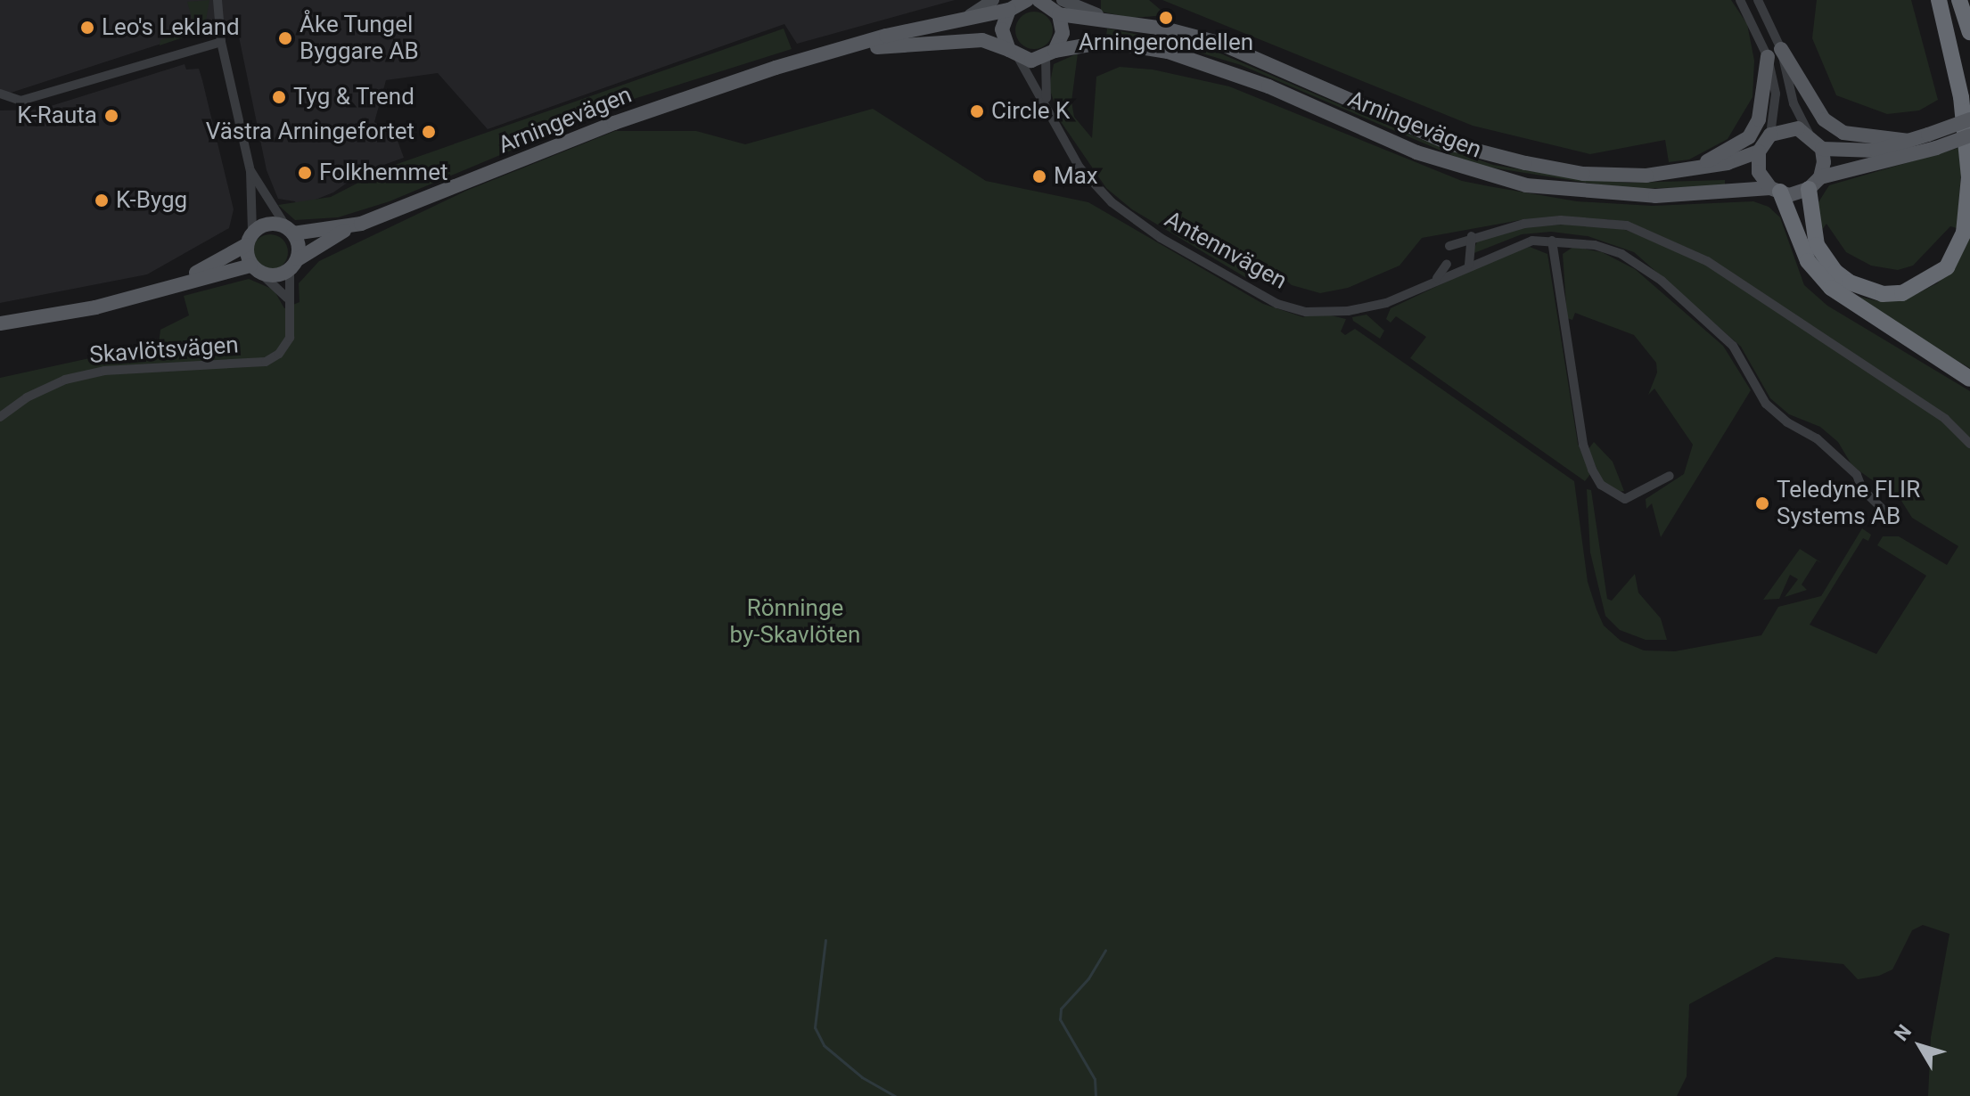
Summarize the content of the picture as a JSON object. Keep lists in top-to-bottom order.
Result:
{
  "streets": {
    "main road": ["Arningevägen"],
    "street": ["Antennvägen", "Skavlötsvägen"]
  },
  "crossings": [
    ["Arningevägen", "Antennvägen"],
    ["Arningevägen", "Skavlötsvägen"]
  ],
  "parks": ["Rönninge by-Skavlöten"],
  "places": [
    "Arningerondellen",
    "Leo's Lekland",
    "Åke Tungel Byggare AB",
    "Tyg & Trend",
    "Circle K",
    "K-Rauta",
    "Västra Arningefortet",
    "Folkhemmet",
    "Max",
    "K-Bygg",
    "Teledyne FLIR Systems AB"
  ],
  "north": "top left"
}
